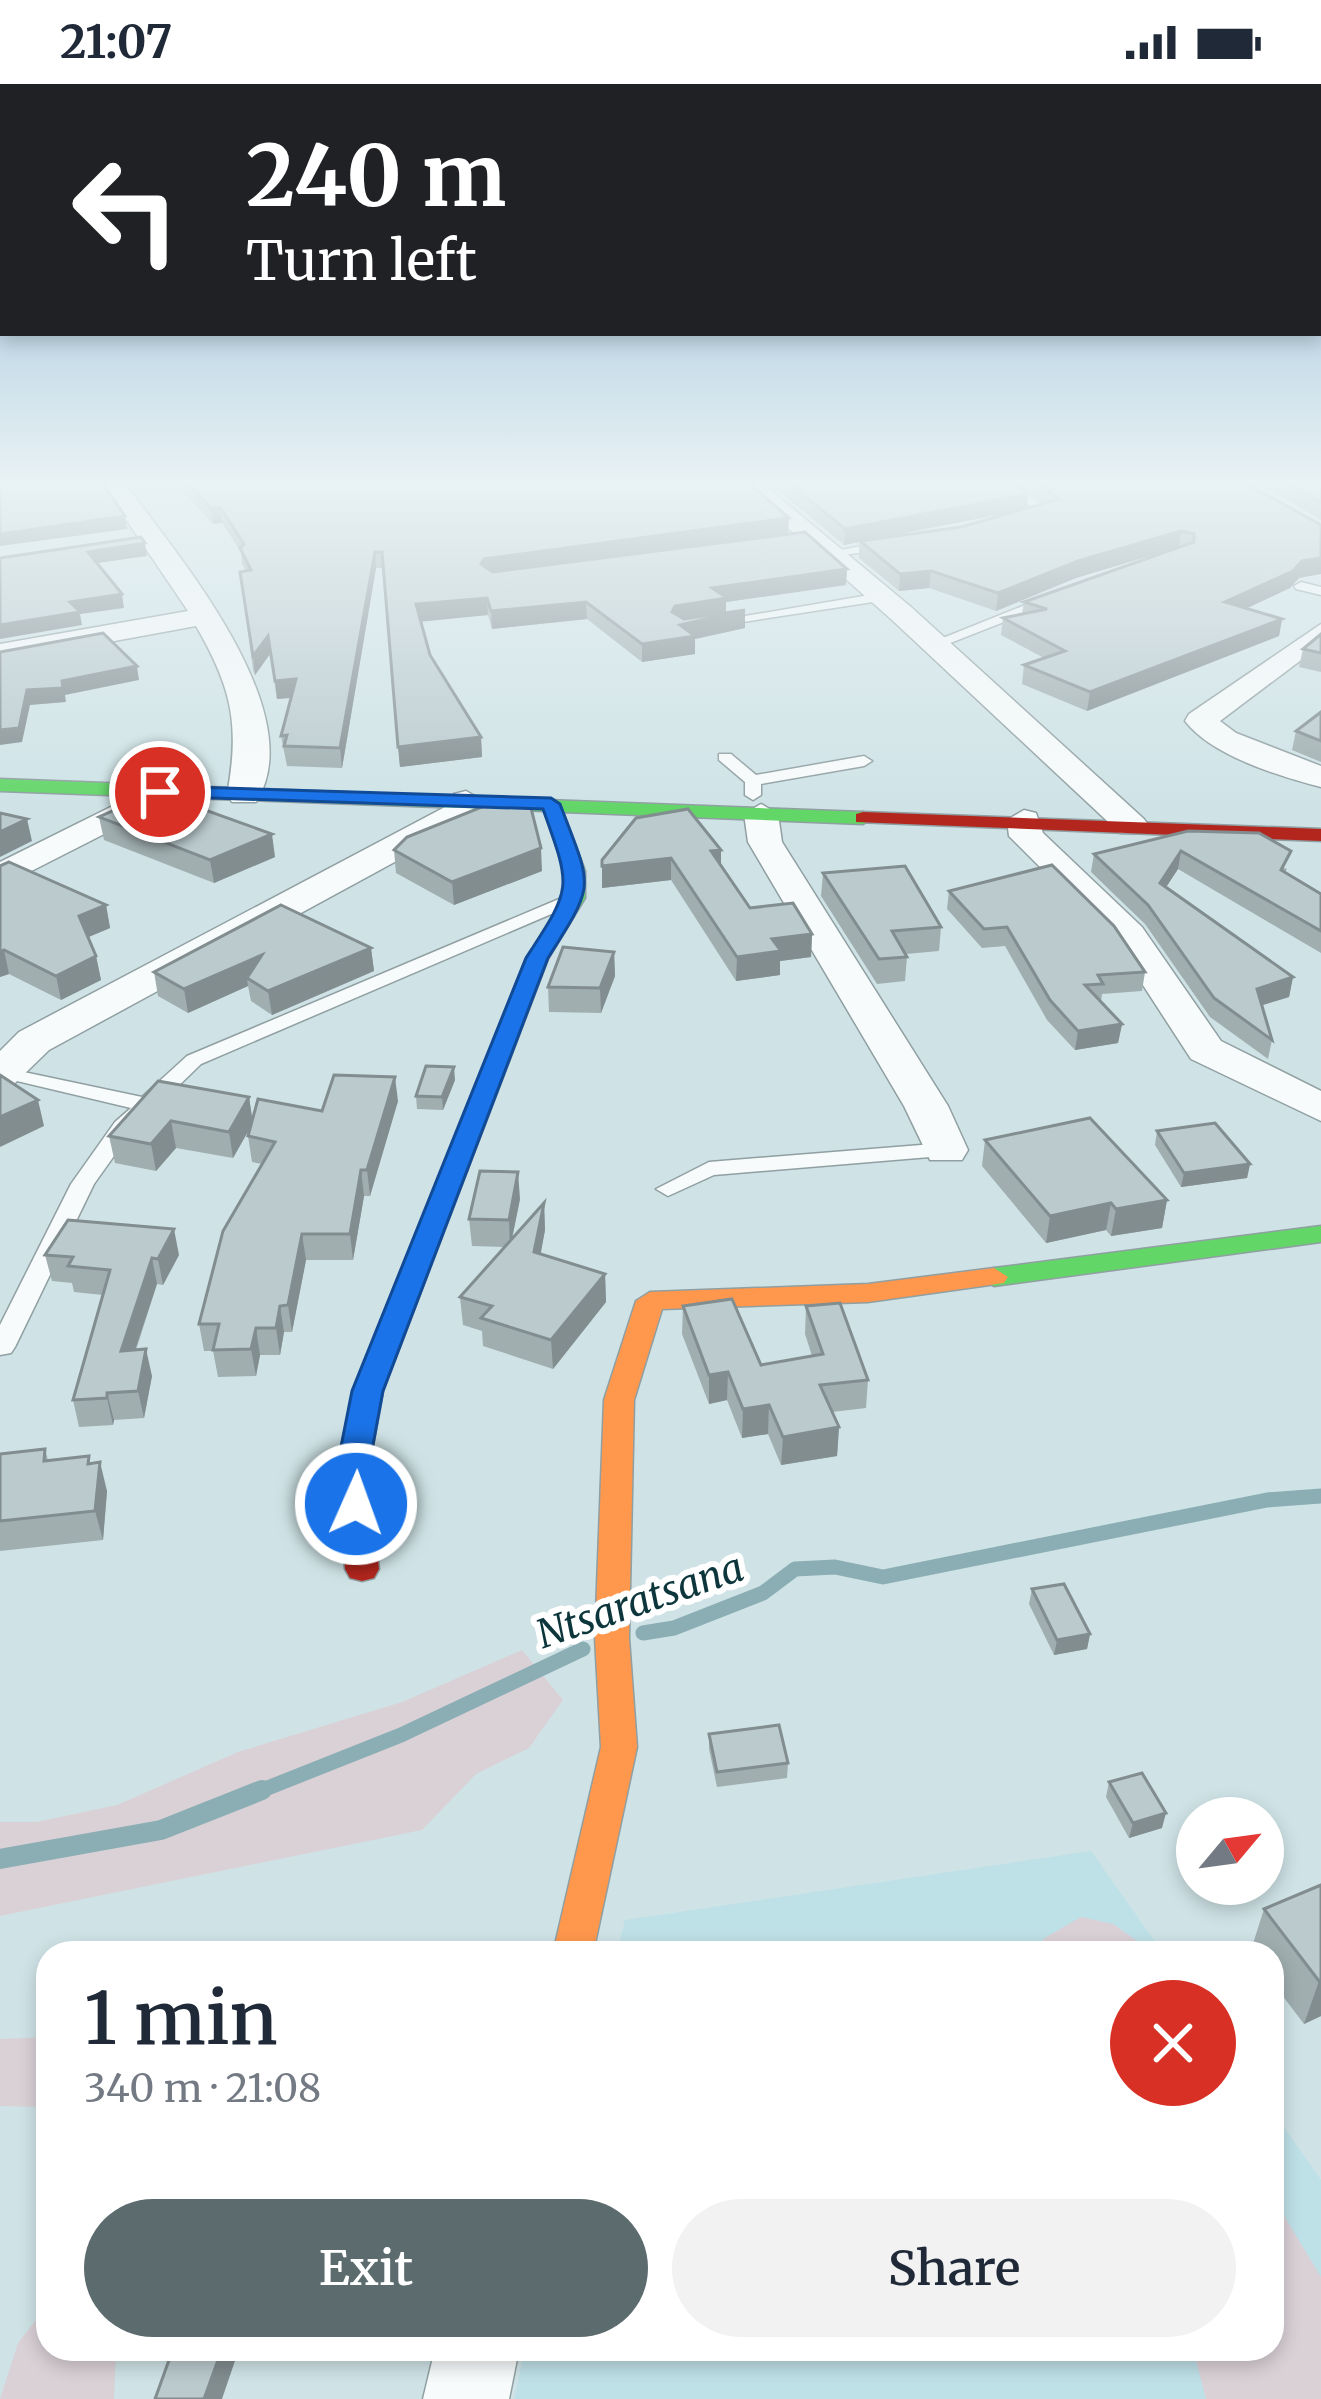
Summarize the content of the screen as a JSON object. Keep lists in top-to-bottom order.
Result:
{
  "water": ["Ntsaratsana"],
  "north": "top right",
  "page": {
    "status": "21:07",
    "turn": ["240 m", "Turn left"],
    "heading": ["1 min", "340 m · 21:08"],
    "buttons": ["Exit", "Share"]
  }
}
